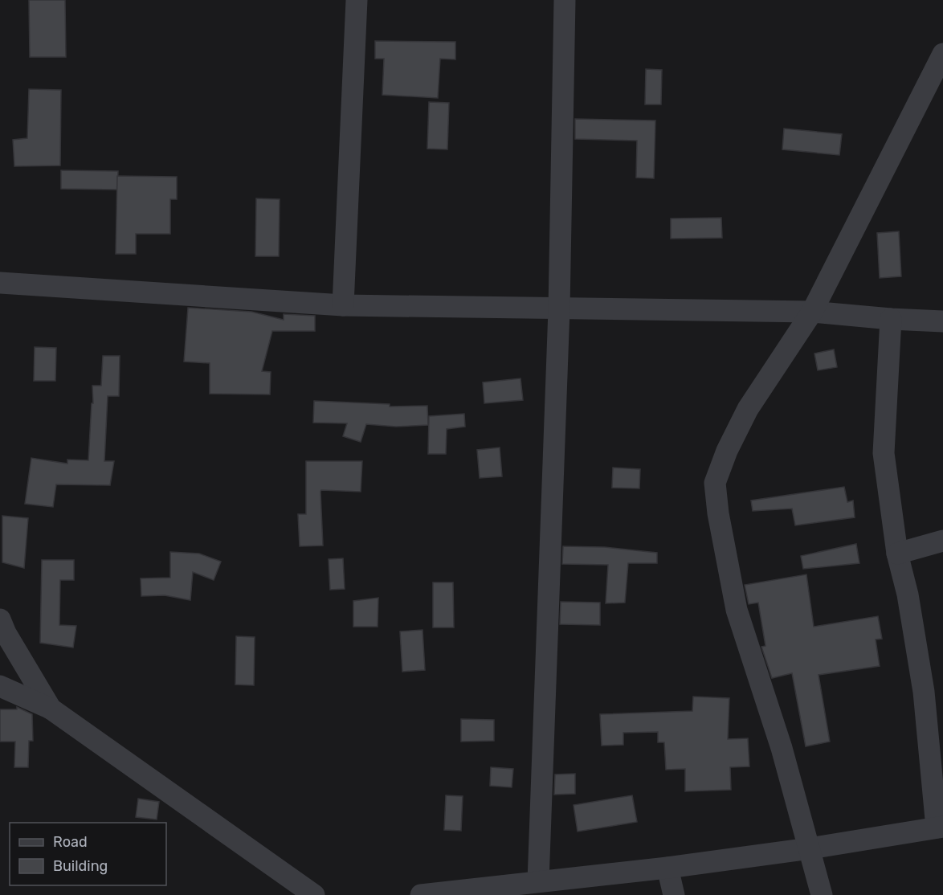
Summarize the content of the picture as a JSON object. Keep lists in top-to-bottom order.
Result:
{
  "legend": ["Road", "Building"]
}
